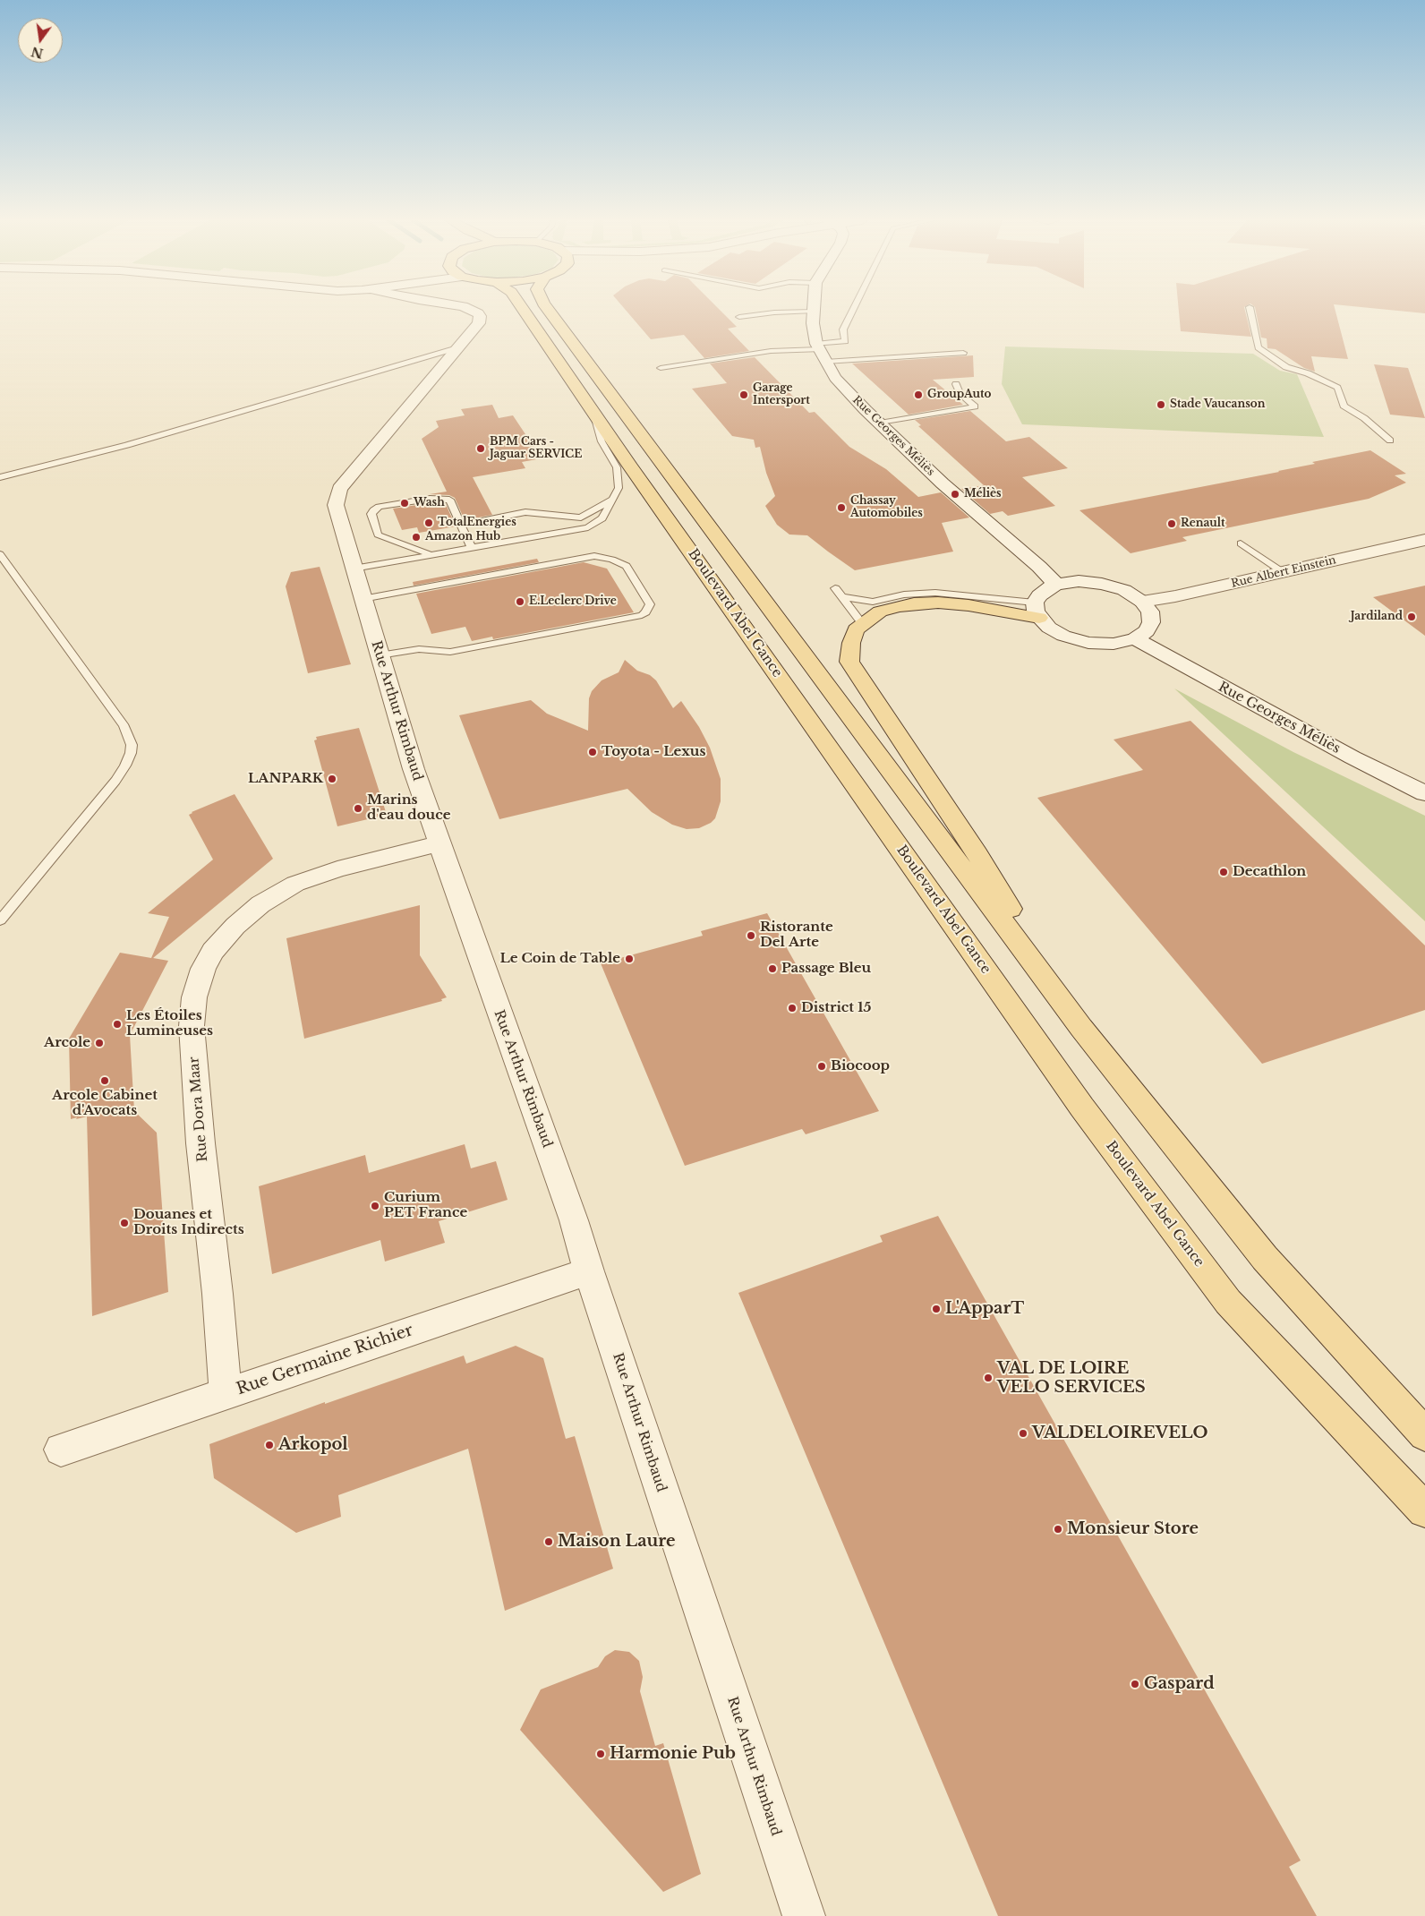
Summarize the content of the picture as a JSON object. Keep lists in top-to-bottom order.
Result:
{
  "streets": {
    "main road": ["Boulevard Abel Gance"],
    "street": [
      "Rue Georges Méliès",
      "Rue Albert Einstein",
      "Rue Arthur Rimbaud",
      "Rue Dora Maar",
      "Rue Germaine Richier"
    ]
  },
  "crossings": [
    ["Rue Arthur Rimbaud", "Rue Dora Maar"],
    ["Rue Arthur Rimbaud", "Rue Germaine Richier"],
    ["Rue Dora Maar", "Rue Germaine Richier"]
  ],
  "places": [
    "Garage Intersport",
    "GroupAuto",
    "Stade Vaucanson",
    "BPM Cars - Jaguar SERVICE",
    "Méliès",
    "Wash",
    "Chassay Automobiles",
    "TotalEnergies",
    "Renault",
    "Amazon Hub",
    "E.Leclerc Drive",
    "Jardiland",
    "Toyota - Lexus",
    "LANPARK",
    "Marins d'eau douce",
    "Decathlon",
    "Ristorante Del Arte",
    "Le Coin de Table",
    "Passage Bleu",
    "District 15",
    "Les Étoiles Lumineuses",
    "Arcole",
    "Biocoop",
    "Arcole Cabinet d'Avocats",
    "Curium PET France",
    "Douanes et Droits Indirects",
    "L'ApparT",
    "VAL DE LOIRE VELO SERVICES",
    "VALDELOIREVELO",
    "Arkopol",
    "Monsieur Store",
    "Maison Laure",
    "Gaspard",
    "Harmonie Pub"
  ],
  "north": "bottom"
}
